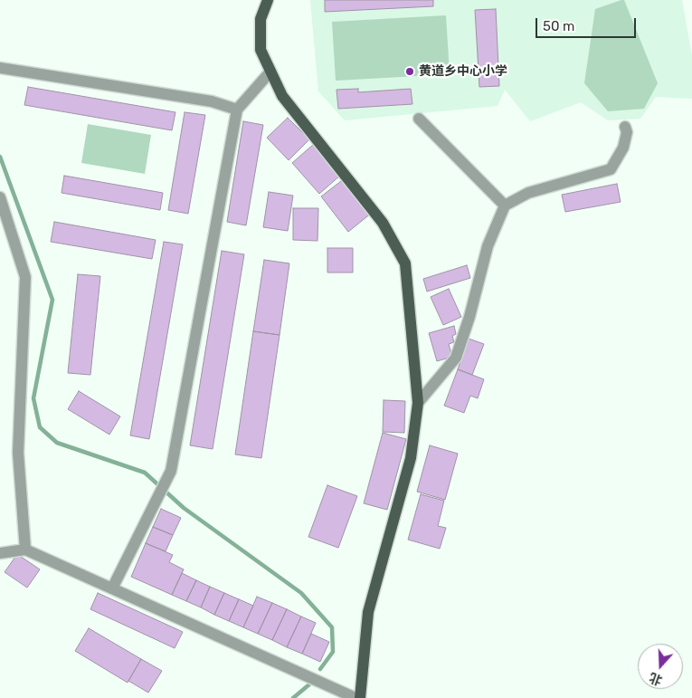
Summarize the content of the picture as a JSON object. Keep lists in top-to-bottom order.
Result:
{
  "places": ["黄道乡中心小学"],
  "scale_bar": "50 m",
  "north": "bottom"
}
